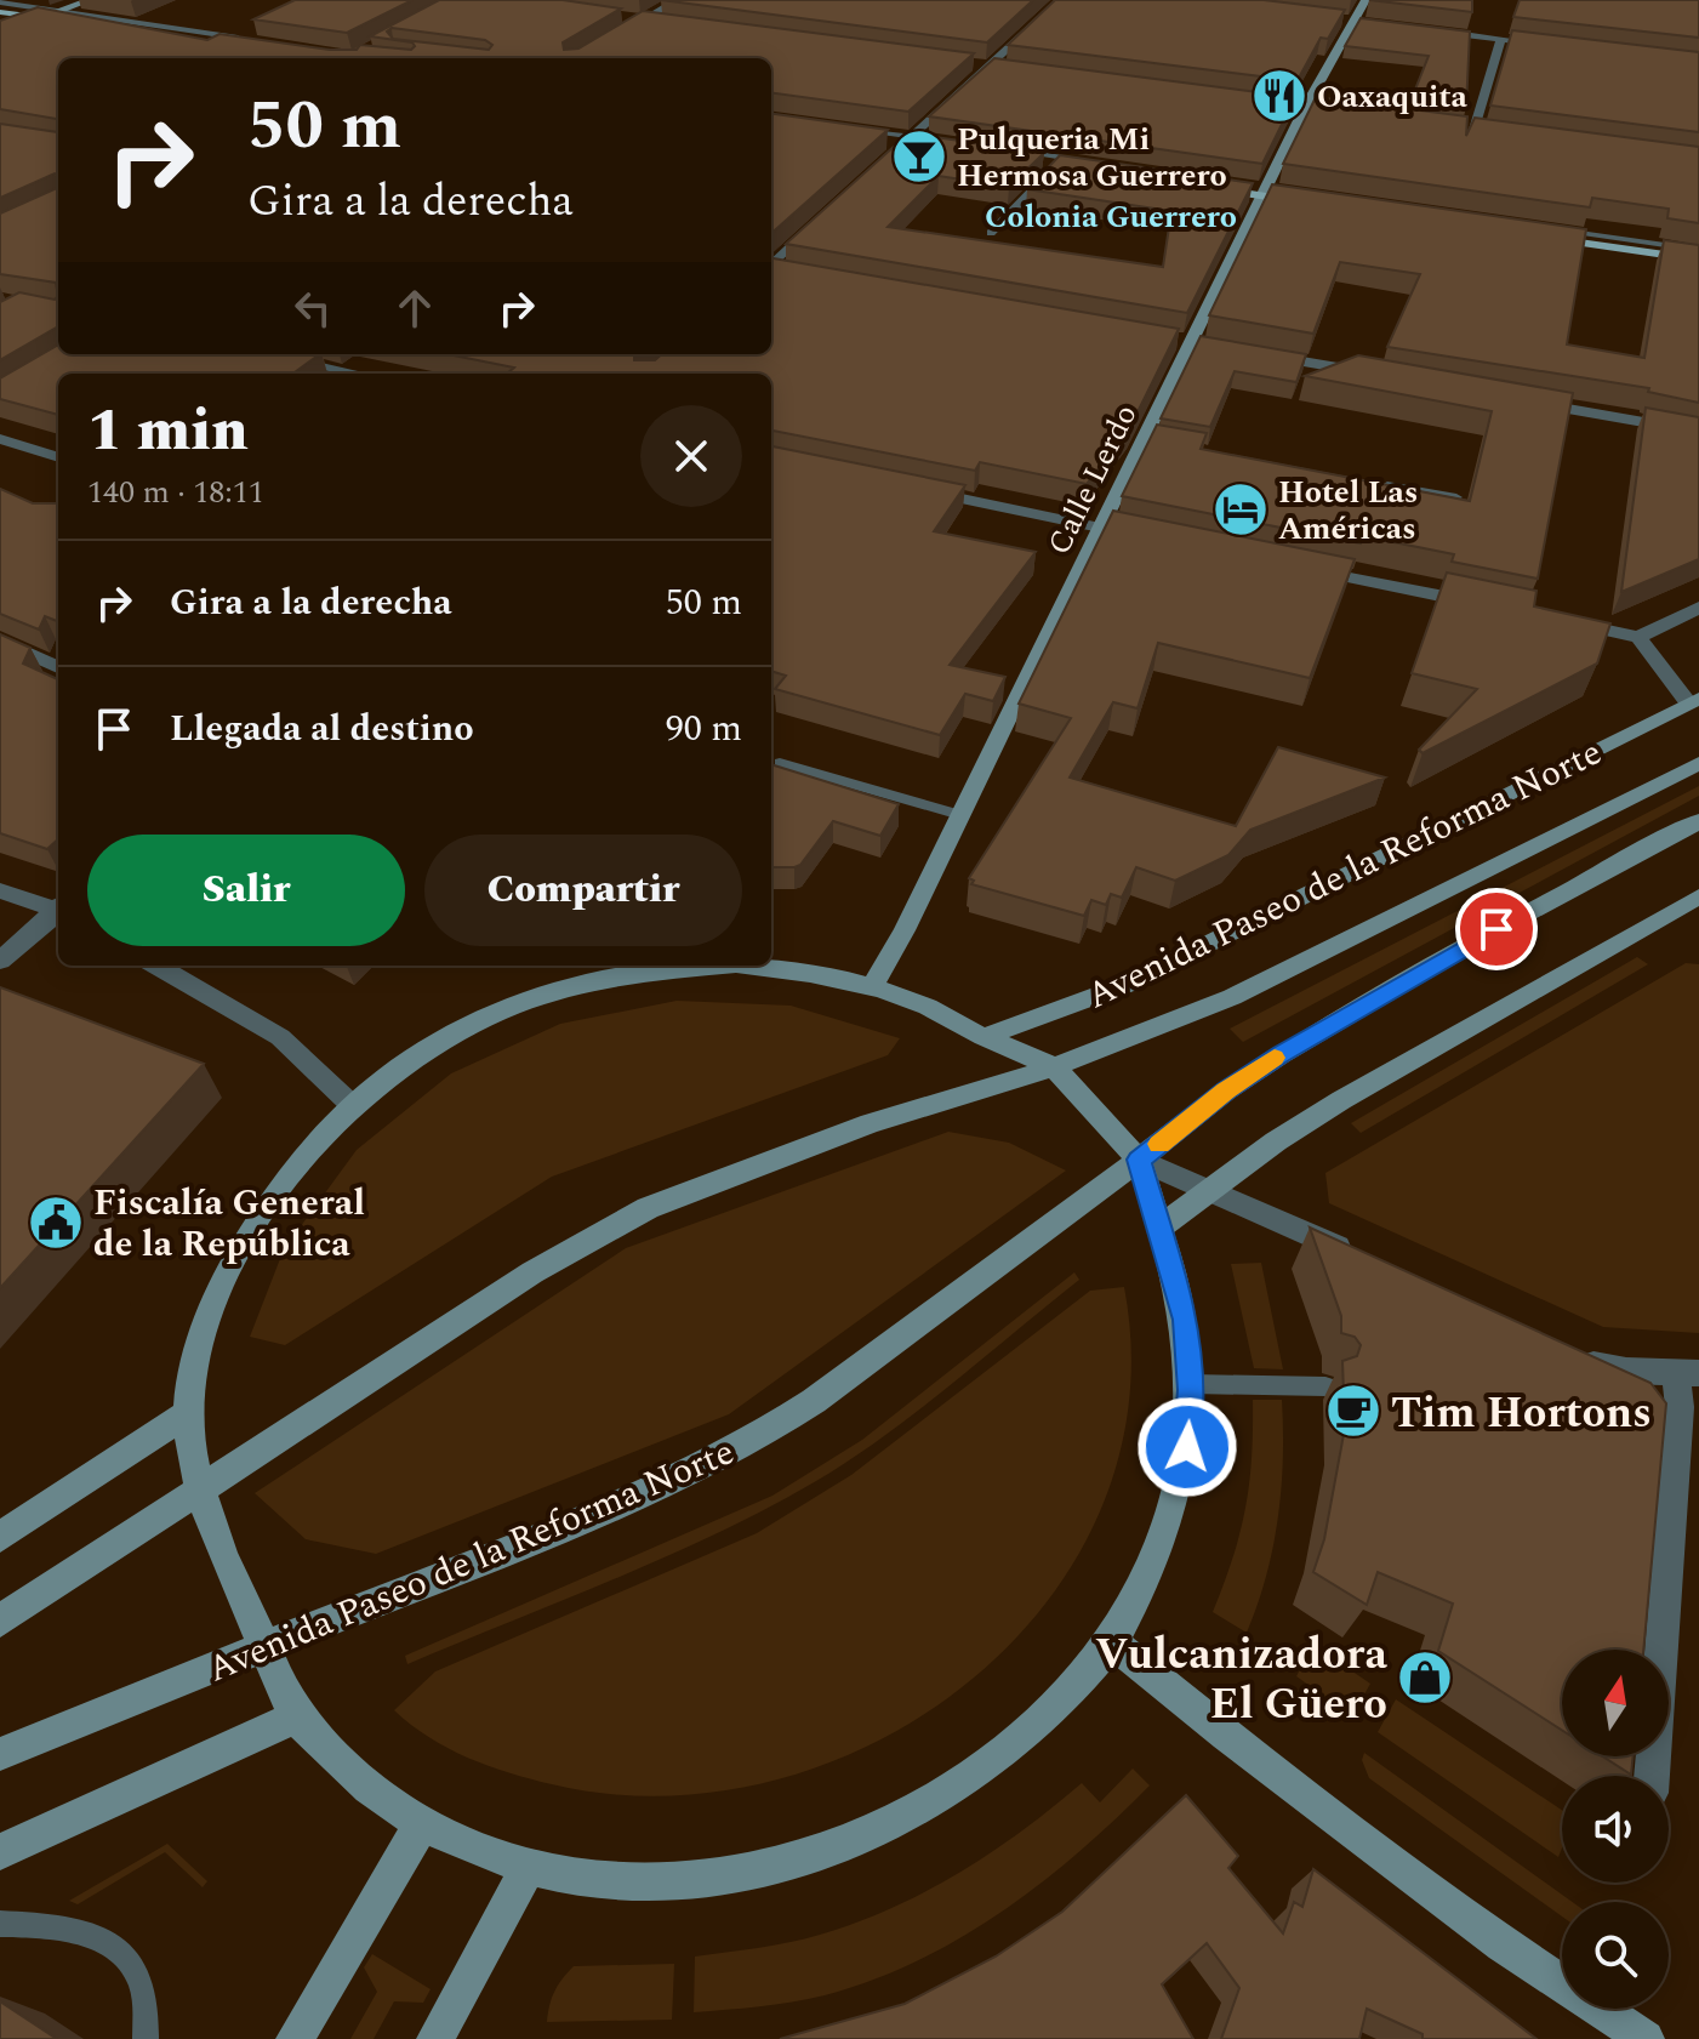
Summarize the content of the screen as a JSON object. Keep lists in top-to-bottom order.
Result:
{
  "streets": {
    "street": ["Calle Lerdo", "Avenida Paseo de la Reforma Norte"]
  },
  "districts": ["Colonia Guerrero"],
  "places": {
    "restaurant": ["Oaxaquita"],
    "bar": ["Pulqueria Mi Hermosa Guerrero"],
    "hotel": ["Hotel Las Américas"],
    "public building": ["Fiscalía General de la República"],
    "cafe": ["Tim Hortons"],
    "shop": ["Vulcanizadora El Güero"]
  },
  "north": "top",
  "page": {
    "turn": ["50 m", "Gira a la derecha"],
    "heading": ["1 min", "140 m · 18:11"],
    "list": [
      {
        "name": "Gira a la derecha",
        "value": "50 m"
      },
      {
        "name": "Llegada al destino",
        "value": "90 m"
      }
    ],
    "buttons": ["Salir", "Compartir"]
  }
}
